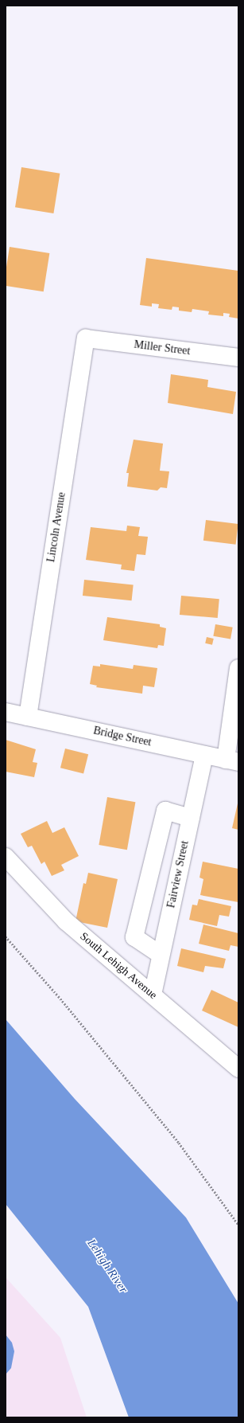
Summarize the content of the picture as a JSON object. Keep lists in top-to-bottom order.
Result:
{
  "streets": {
    "street": [
      "Miller Street",
      "Lincoln Avenue",
      "Bridge Street",
      "Fairview Street",
      "South Lehigh Avenue"
    ]
  },
  "crossings": [
    ["Miller Street", "Lincoln Avenue"],
    ["Lincoln Avenue", "Bridge Street"],
    ["Bridge Street", "Fairview Street"],
    ["Fairview Street", "South Lehigh Avenue"]
  ],
  "water": ["Lehigh River"]
}
